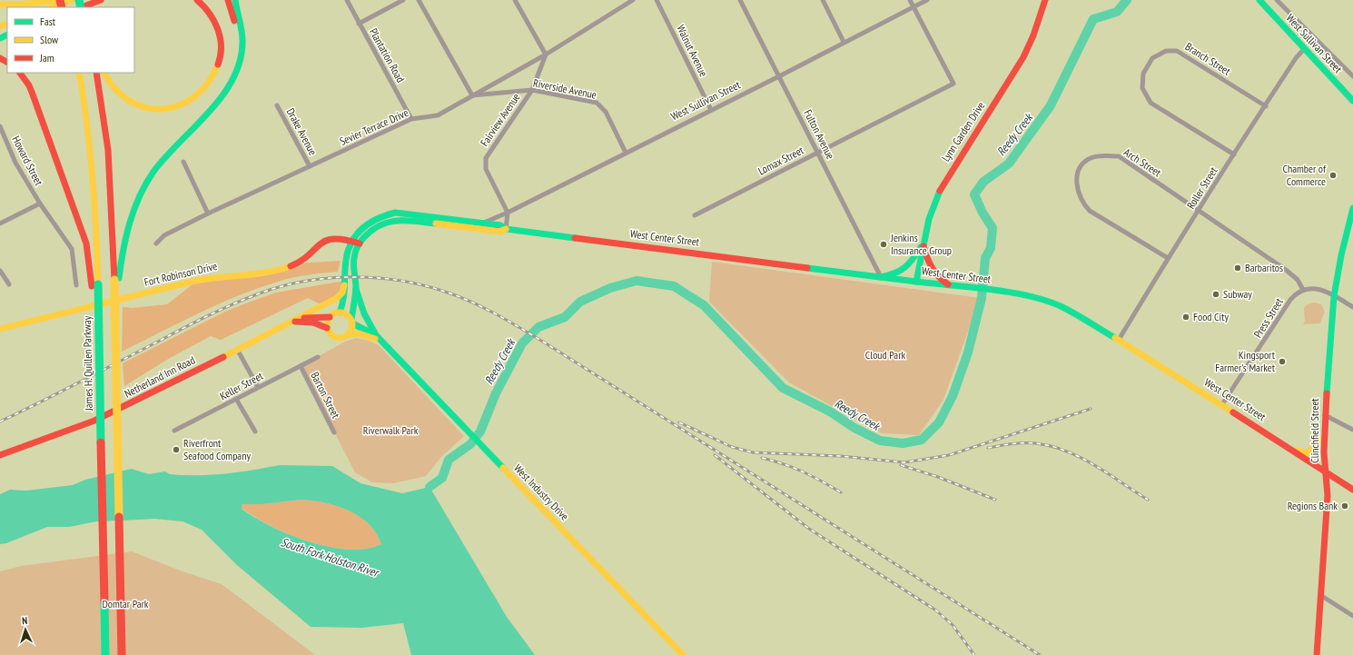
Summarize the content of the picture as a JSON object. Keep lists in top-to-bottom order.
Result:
{
  "streets": {
    "main road": [
      "West Sullivan Street",
      "Lynn Garden Drive",
      "West Center Street",
      "Fort Robinson Drive",
      "James H. Quillen Parkway",
      "Netherland Inn Road",
      "Clinchfield Street",
      "West Industry Drive"
    ],
    "street": [
      "Walnut Avenue",
      "Plantation Road",
      "Branch Street",
      "Riverside Avenue",
      "Fairview Avenue",
      "Sevier Terrace Drive",
      "Drake Avenue",
      "Fulton Avenue",
      "Howard Street",
      "Lomax Street",
      "Arch Street",
      "Roller Street",
      "Press Street",
      "Keller Street",
      "Barton Street"
    ]
  },
  "crossings": [
    ["West Sullivan Street", "Walnut Avenue"],
    ["West Sullivan Street", "Riverside Avenue"],
    ["West Sullivan Street", "Fairview Avenue"],
    ["West Sullivan Street", "Fulton Avenue"],
    ["West Sullivan Street", "Lomax Street"],
    ["West Sullivan Street", "Roller Street"],
    ["West Sullivan Street", "West Center Street"],
    ["Plantation Road", "Sevier Terrace Drive"],
    ["Branch Street", "Roller Street"],
    ["Riverside Avenue", "Fairview Avenue"],
    ["Riverside Avenue", "Sevier Terrace Drive"],
    ["Fairview Avenue", "Sevier Terrace Drive"],
    ["Sevier Terrace Drive", "Drake Avenue"],
    ["Lynn Garden Drive", "West Center Street"],
    ["Fulton Avenue", "Lomax Street"],
    ["Fulton Avenue", "West Center Street"],
    ["Arch Street", "Roller Street"],
    ["Arch Street", "Press Street"],
    ["Roller Street", "West Center Street"],
    ["West Center Street", "Fort Robinson Drive"],
    ["West Center Street", "Press Street"],
    ["West Center Street", "Netherland Inn Road"],
    ["West Center Street", "Clinchfield Street"],
    ["West Center Street", "West Industry Drive"],
    ["Netherland Inn Road", "West Industry Drive"],
    ["Keller Street", "Barton Street"]
  ],
  "water": ["Reedy Creek", "South Fork Holston River"],
  "parks": ["Cloud Park", "Riverwalk Park", "Domtar Park"],
  "places": [
    "Chamber of Commerce",
    "Jenkins Insurance Group",
    "Barbaritos",
    "Subway",
    "Food City",
    "Kingsport Farmer's Market",
    "Riverfront Seafood Company",
    "Regions Bank"
  ],
  "legend": ["Fast", "Slow", "Jam"],
  "north": "top"
}
